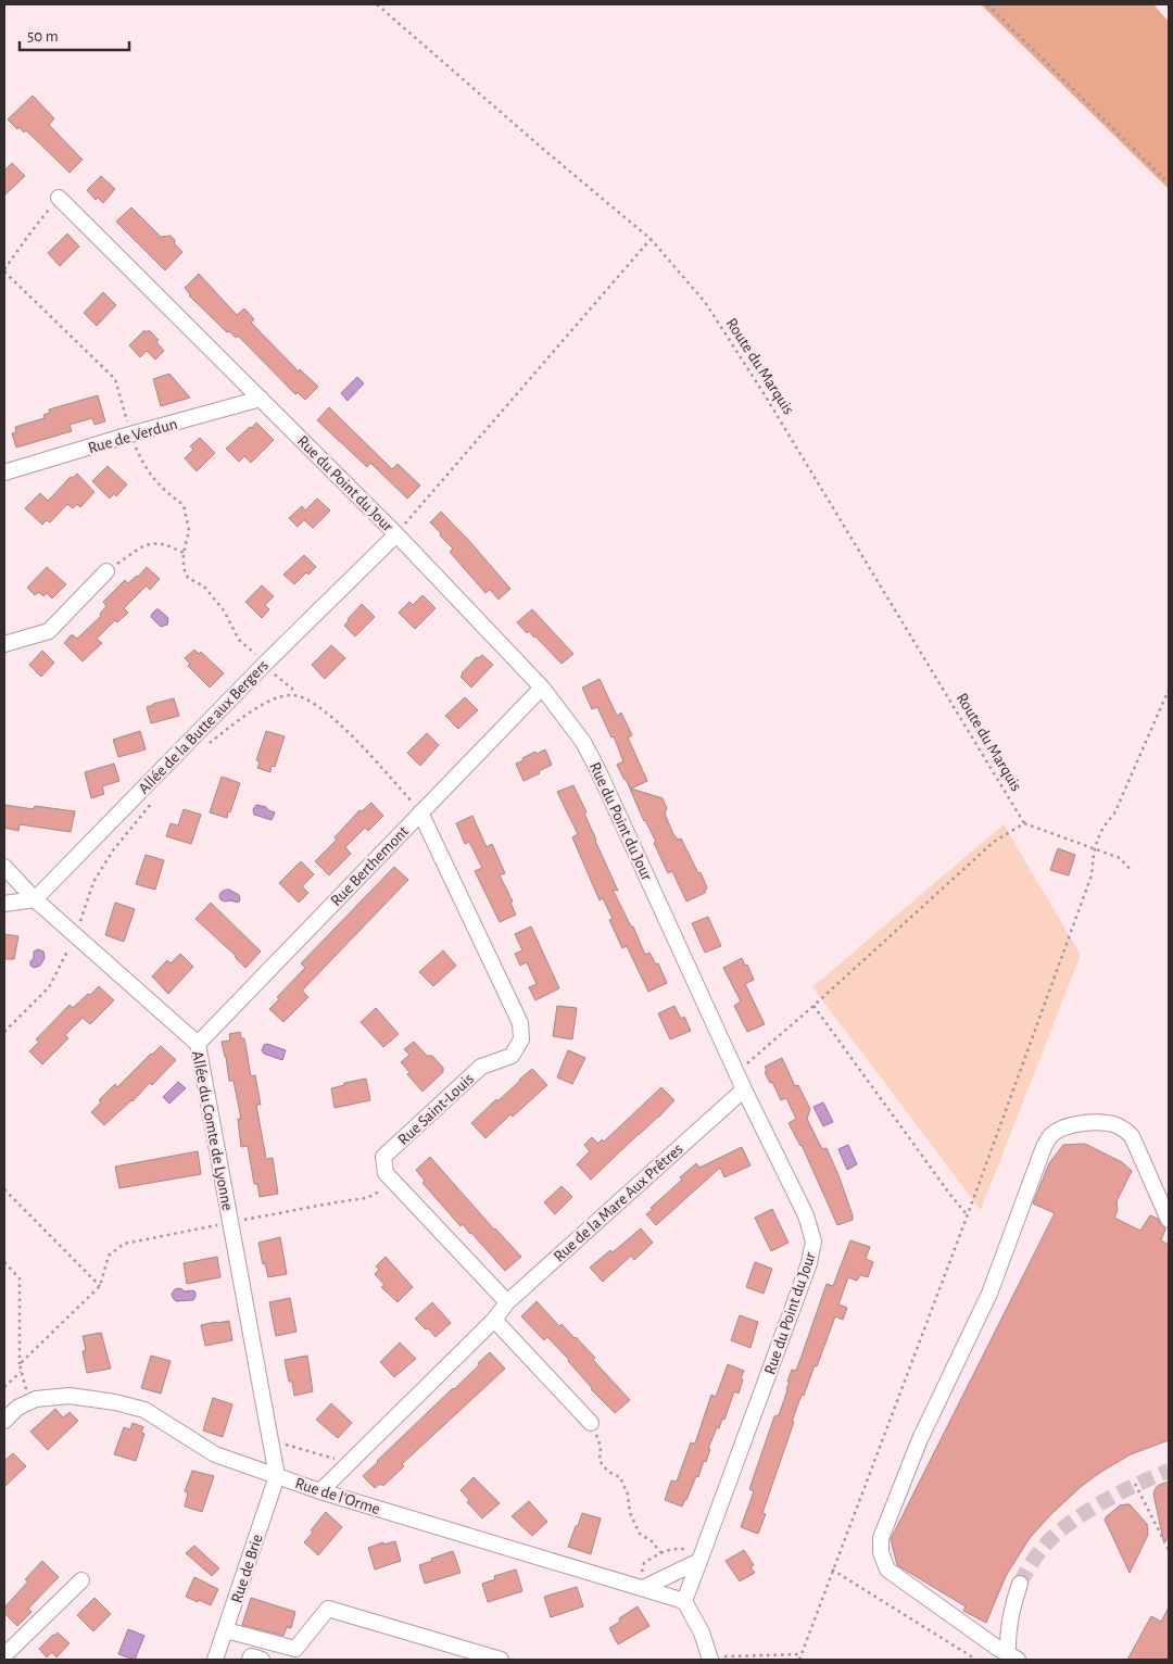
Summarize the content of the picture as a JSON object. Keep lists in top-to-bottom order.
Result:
{
  "streets": {
    "street": [
      "Rue de Verdun",
      "Rue du Point du Jour",
      "Allée de la Butte aux Bergers",
      "Rue Berthemont",
      "Rue Saint-Louis",
      "Allée du Comte de Lyonne",
      "Rue de la Mare Aux Prêtres",
      "Rue de l'Orme",
      "Rue de Brie"
    ],
    "path": ["Route du Marquis"]
  },
  "crossings": [
    ["Rue de Verdun", "Rue du Point du Jour"],
    ["Rue du Point du Jour", "Allée de la Butte aux Bergers"],
    ["Rue du Point du Jour", "Rue Berthemont"],
    ["Rue du Point du Jour", "Rue de la Mare Aux Prêtres"],
    ["Rue du Point du Jour", "Rue de l'Orme"],
    ["Allée de la Butte aux Bergers", "Allée du Comte de Lyonne"],
    ["Rue Berthemont", "Rue Saint-Louis"],
    ["Rue Berthemont", "Allée du Comte de Lyonne"],
    ["Rue Saint-Louis", "Rue de la Mare Aux Prêtres"],
    ["Allée du Comte de Lyonne", "Rue de l'Orme"],
    ["Allée du Comte de Lyonne", "Rue de Brie"],
    ["Rue de la Mare Aux Prêtres", "Rue de l'Orme"],
    ["Rue de l'Orme", "Rue de Brie"]
  ],
  "scale_bar": "50 m"
}
